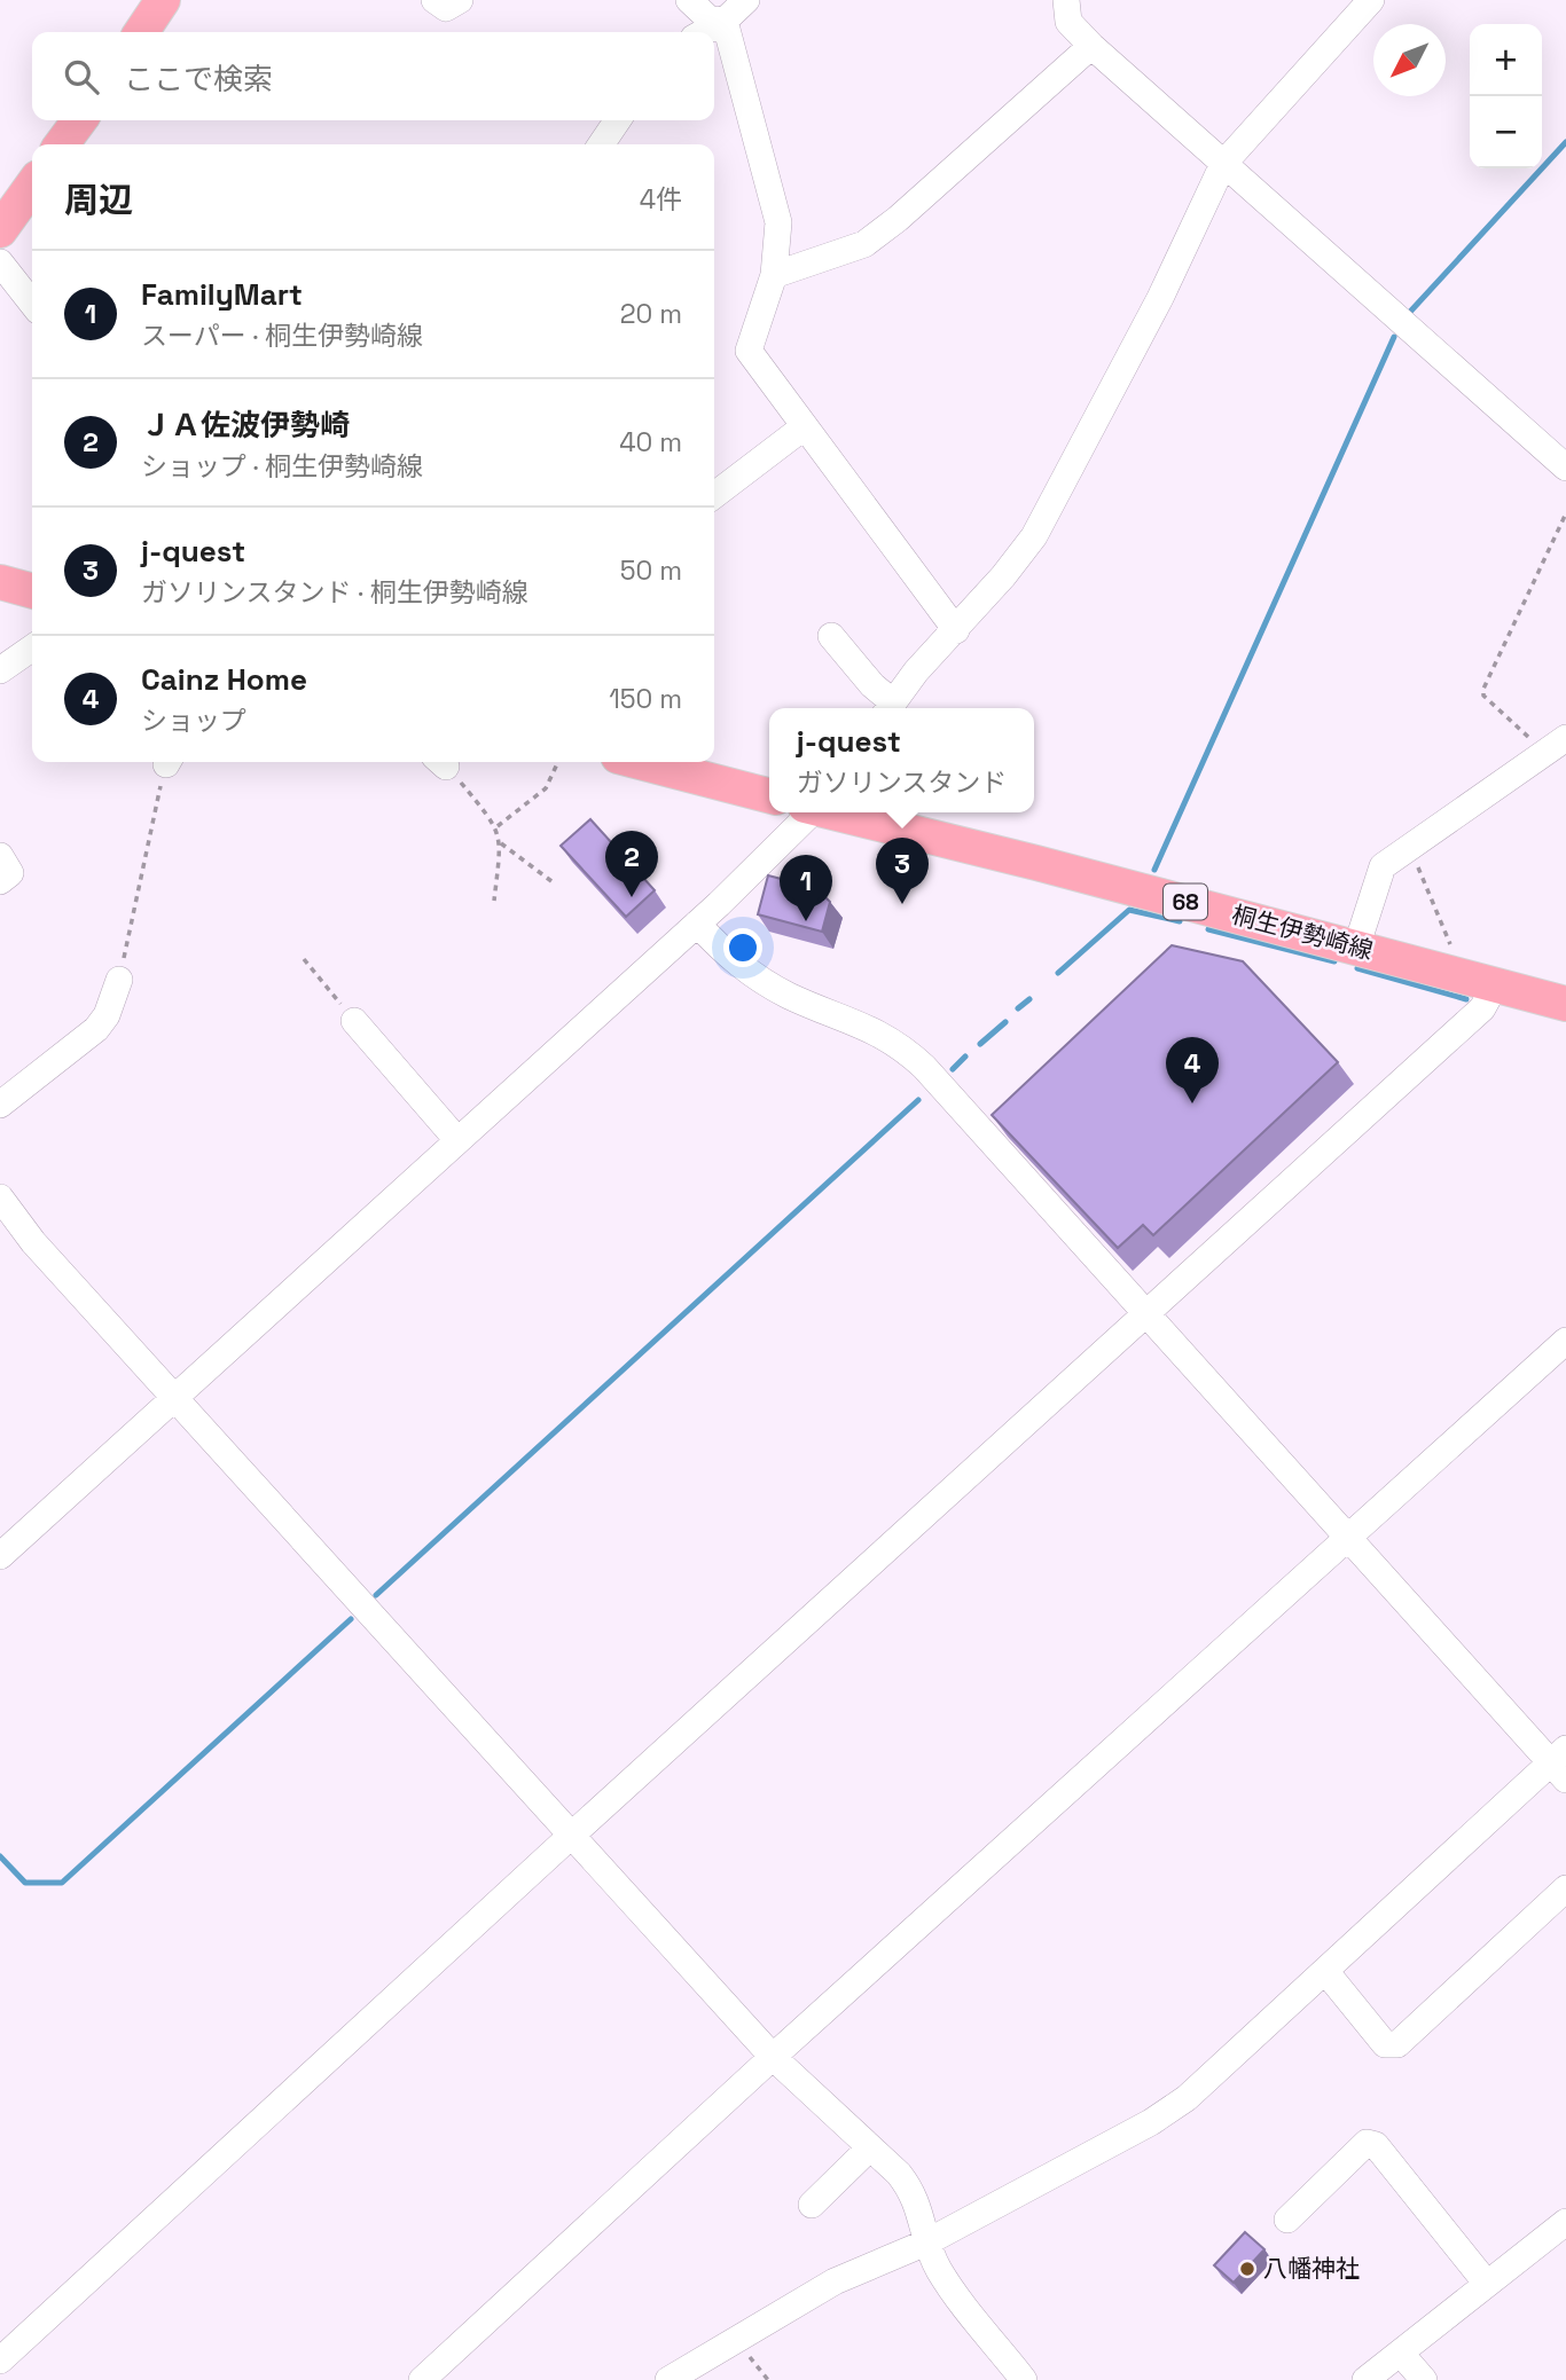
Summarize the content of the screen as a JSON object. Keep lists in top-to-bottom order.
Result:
{
  "streets": {
    "main road": ["68", "桐生伊勢崎線"]
  },
  "places": ["八幡神社"],
  "north": "bottom left",
  "page": {
    "map_buttons": ["+", "−"],
    "search": "ここで検索",
    "heading": ["周辺", "4件"],
    "list": [
      {
        "mark": "1",
        "name": "FamilyMart",
        "note": "スーパー · 桐生伊勢崎線",
        "value": "20 m"
      },
      {
        "mark": "2",
        "name": "ＪＡ佐波伊勢崎",
        "note": "ショップ · 桐生伊勢崎線",
        "value": "40 m"
      },
      {
        "mark": "3",
        "name": "j-quest",
        "note": "ガソリンスタンド · 桐生伊勢崎線",
        "value": "50 m"
      },
      {
        "mark": "4",
        "name": "Cainz Home",
        "note": "ショップ",
        "value": "150 m"
      }
    ],
    "popup": ["j-quest", "ガソリンスタンド"],
    "pins": [
      "2",
      "3",
      "1",
      "4"
    ]
  }
}
